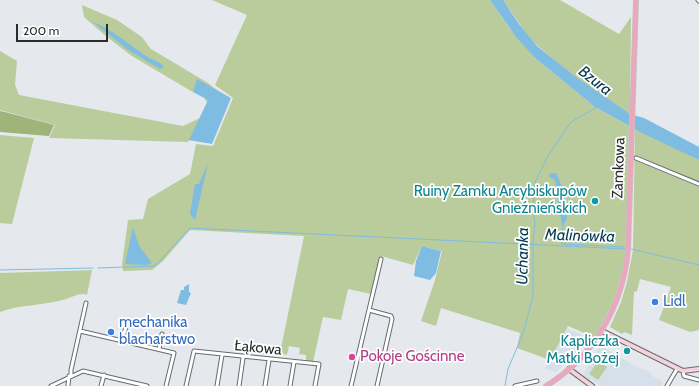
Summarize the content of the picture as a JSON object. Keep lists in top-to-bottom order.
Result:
{
  "streets": {
    "main road": ["Zamkowa"],
    "street": ["Łąkowa"]
  },
  "water": ["Bzura", "Malinówka", "Uchanka"],
  "places": [
    "Ruiny Zamku Arcybiskupów Gnieźnieńskich",
    "Lidl",
    "mechanika blacharstwo",
    "Kapliczka Matki Bożej",
    "Pokoje Gościnne"
  ],
  "scale_bar": "200 m"
}
